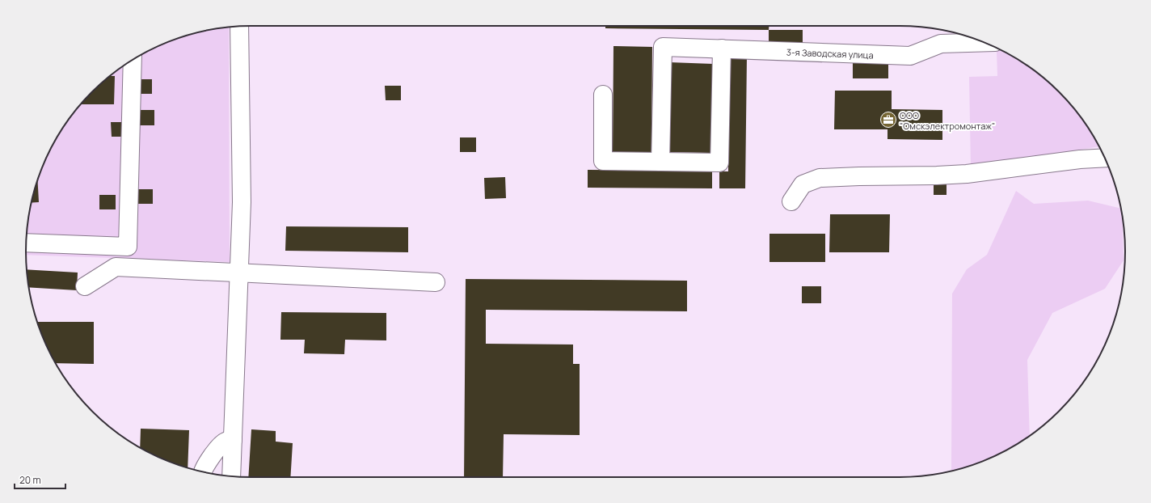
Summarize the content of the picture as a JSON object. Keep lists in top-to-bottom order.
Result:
{
  "streets": {
    "street": ["3-я Заводская улица"]
  },
  "places": {
    "office": ["ООО \"Омскэлектромонтаж\""]
  },
  "scale_bar": "20 m"
}
